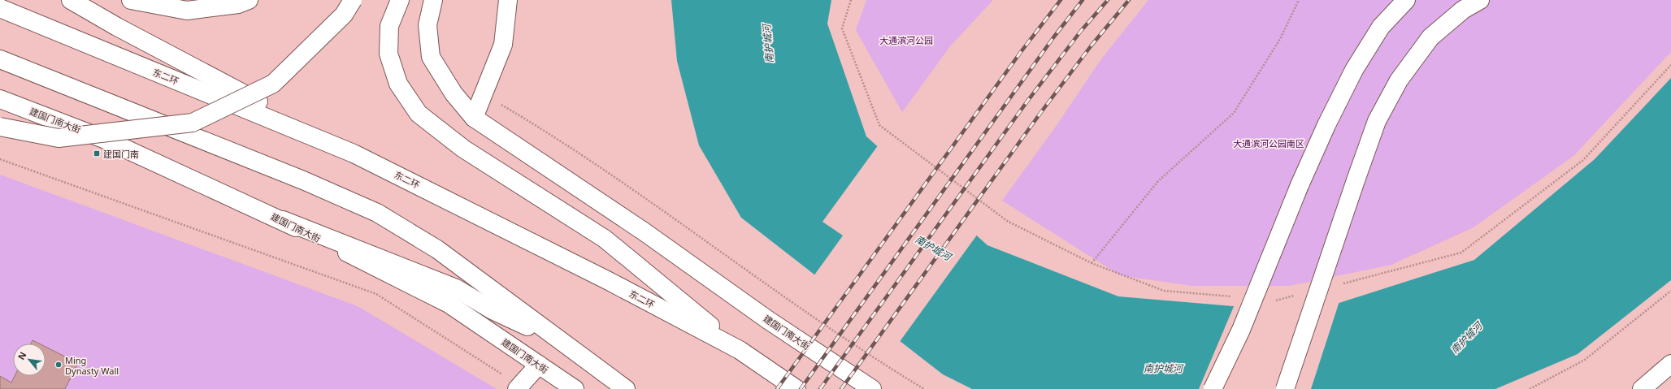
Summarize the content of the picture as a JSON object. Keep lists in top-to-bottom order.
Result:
{
  "streets": {
    "main road": ["东二环", "建国门南大街"]
  },
  "water": ["南护城河"],
  "parks": ["大通滨河公园", "大通滨河公园南区"],
  "places": {
    "transit": ["建国门南"],
    "other": ["Ming Dynasty Wall"]
  },
  "north": "top left"
}
